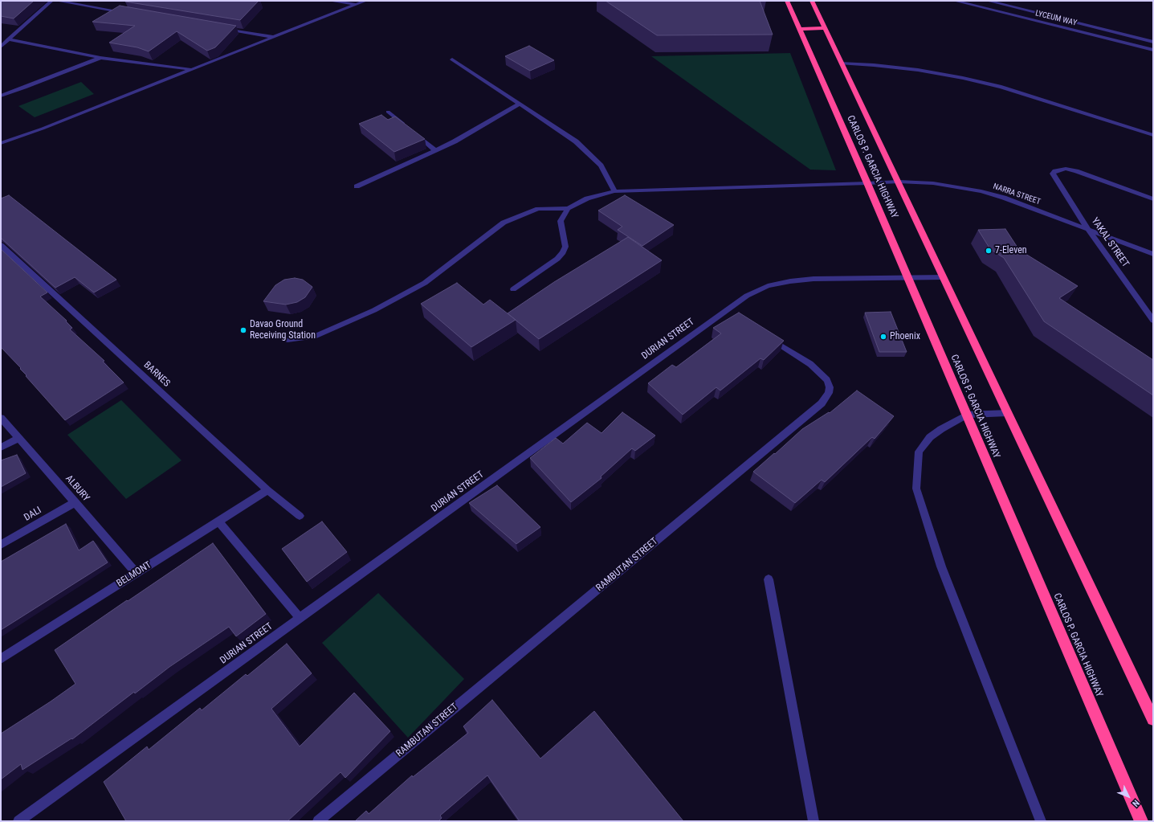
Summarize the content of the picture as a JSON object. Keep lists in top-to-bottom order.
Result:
{
  "streets": {
    "highway": ["CARLOS P. GARCIA HIGHWAY"],
    "street": [
      "LYCEUM WAY",
      "NARRA STREET",
      "YAKAL STREET",
      "DURIAN STREET",
      "BARNES",
      "ALBURY",
      "DALI",
      "RAMBUTAN STREET",
      "BELMONT"
    ]
  },
  "crossings": [
    ["CARLOS P. GARCIA HIGHWAY", "NARRA STREET"],
    ["CARLOS P. GARCIA HIGHWAY", "DURIAN STREET"],
    ["NARRA STREET", "YAKAL STREET"],
    ["BARNES", "BELMONT"],
    ["ALBURY", "DALI"],
    ["ALBURY", "BELMONT"]
  ],
  "places": ["7-Eleven", "Davao Ground Receiving Station", "Phoenix"],
  "north": "bottom right"
}
